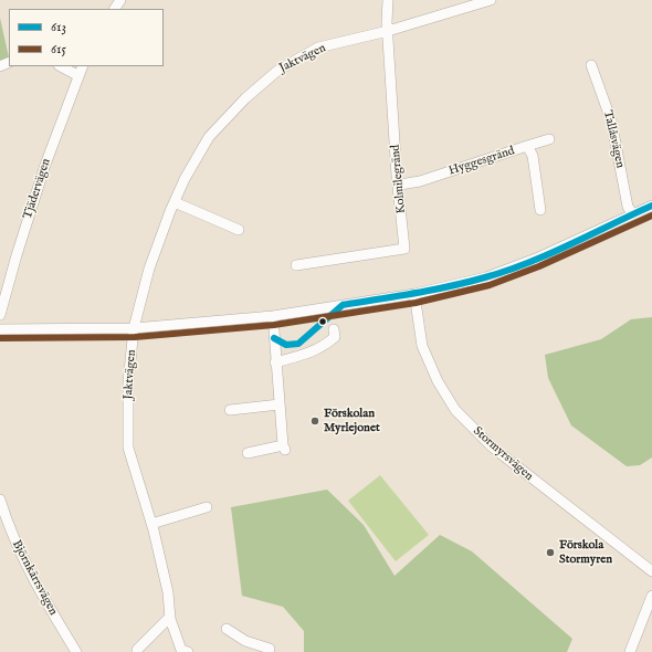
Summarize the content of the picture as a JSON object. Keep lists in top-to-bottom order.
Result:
{
  "streets": {
    "street": [
      "Jaktvägen",
      "Tallåsvägen",
      "Hyggesgränd",
      "Kolmilegränd",
      "Tjädervägen",
      "Stormyrsvägen",
      "Björnkärrsvägen"
    ]
  },
  "crossings": [
    ["Jaktvägen", "Kolmilegränd"],
    ["Hyggesgränd", "Kolmilegränd"]
  ],
  "places": ["Förskolan Myrlejonet", "Förskola Stormyren"],
  "lines": ["transit line 613", "transit line 615"],
  "legend": ["613", "615"]
}
